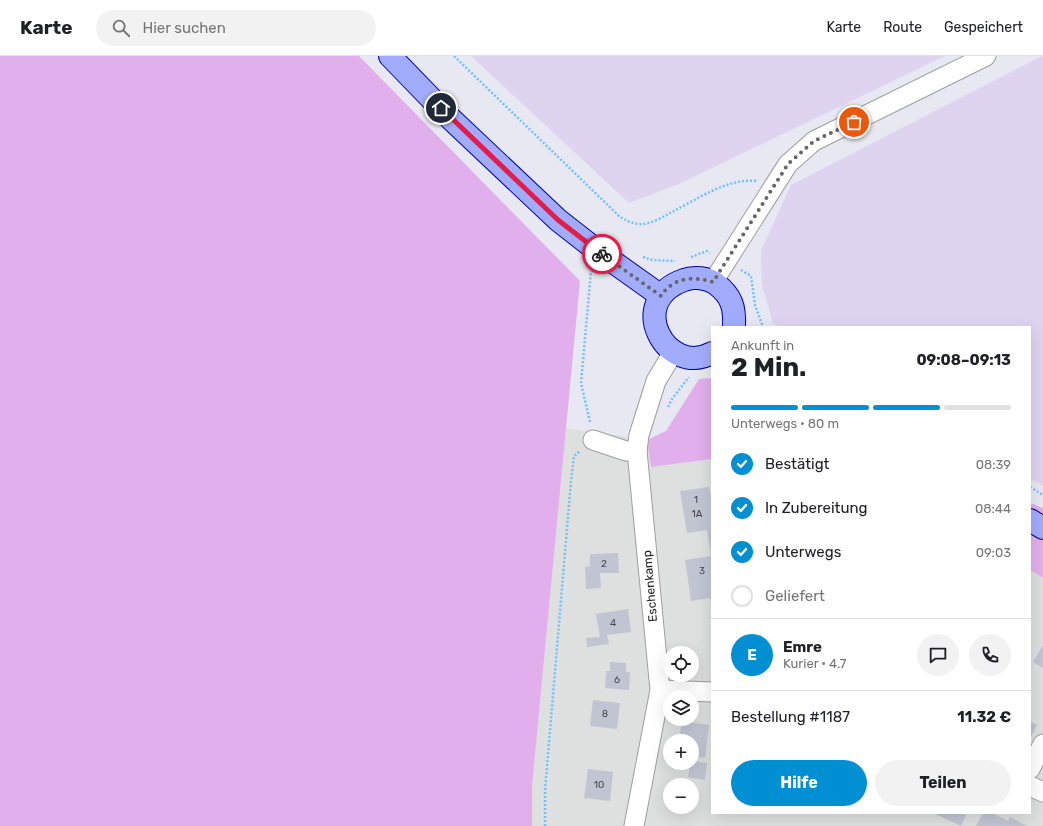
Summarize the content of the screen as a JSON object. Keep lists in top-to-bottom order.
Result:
{
  "streets": {
    "street": ["Eschenkamp"]
  },
  "house_numbers": [
    "1",
    "1A",
    "2",
    "3",
    "4",
    "6",
    "8",
    "10"
  ],
  "page": {
    "header": "Karte",
    "search": "Hier suchen",
    "nav": ["Karte", "Route", "Gespeichert"],
    "heading": ["2 Min.", "Ankunft in", "09:08–09:13"],
    "panel": [
      "Emre",
      "Kurier · 4.7",
      "Bestellung #1187",
      "11.32 €"
    ],
    "bar": "Unterwegs · 80 m",
    "list": [
      ["Bestätigt", "08:39"],
      ["In Zubereitung", "08:44"],
      ["Unterwegs", "09:03"],
      "Geliefert"
    ],
    "round": "E",
    "map_buttons": ["+", "−"],
    "buttons": ["Hilfe", "Teilen"]
  }
}
